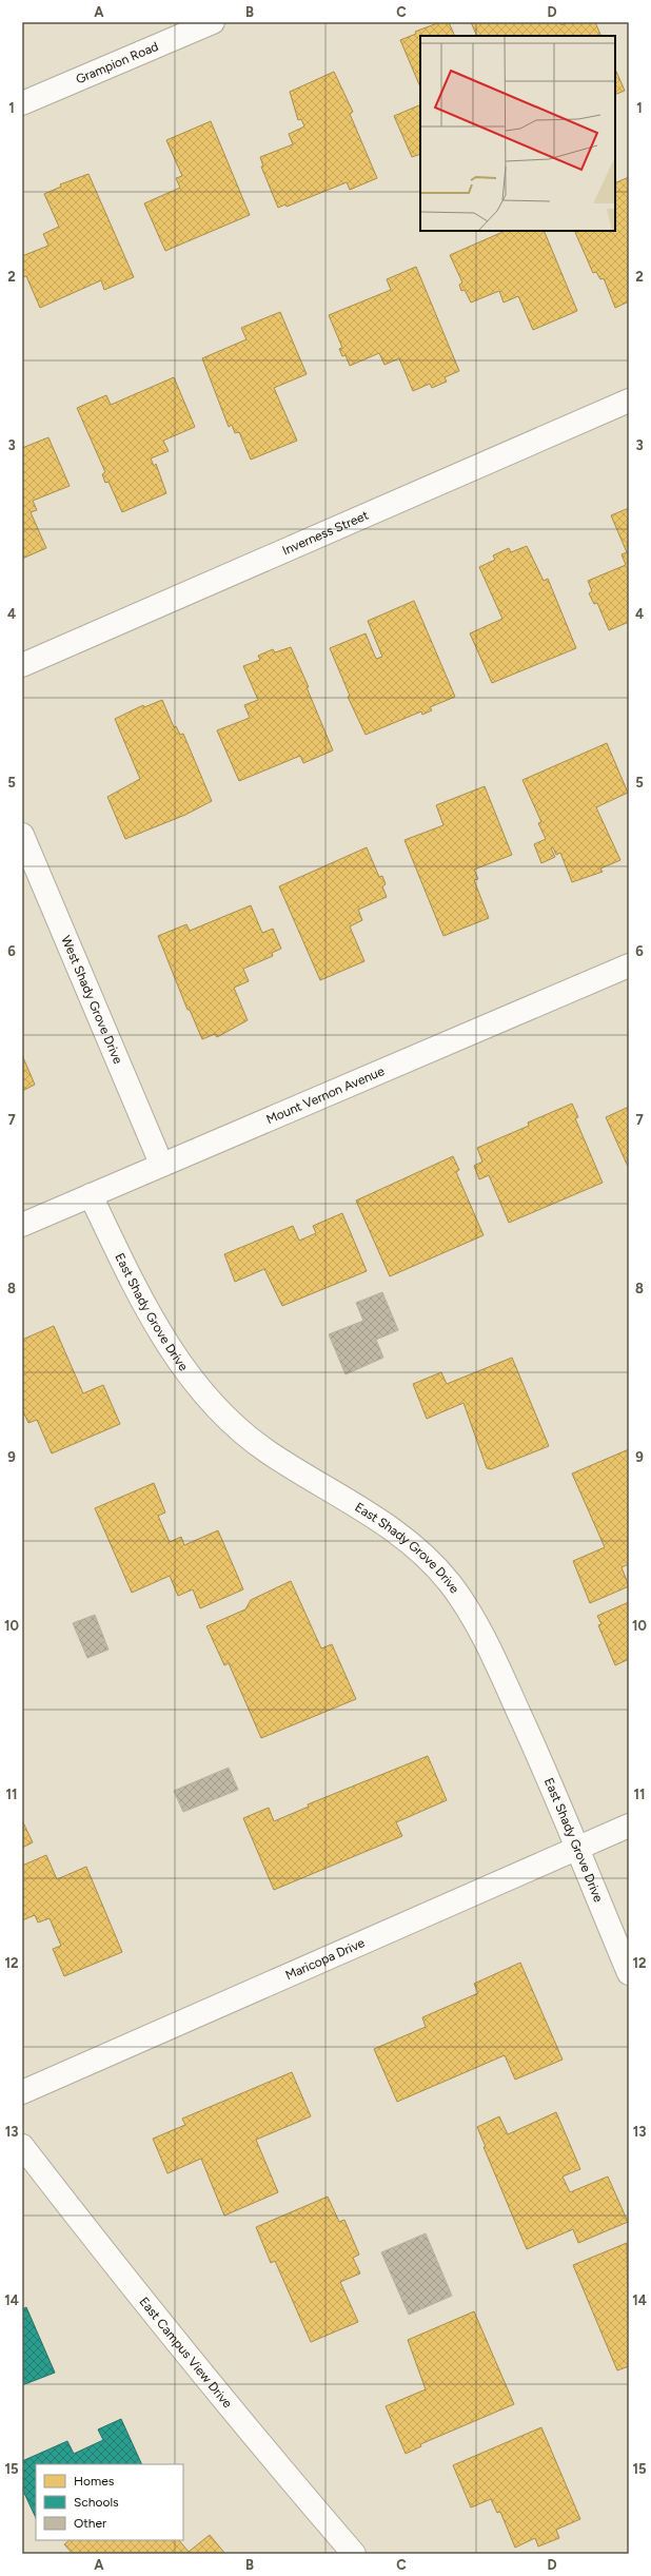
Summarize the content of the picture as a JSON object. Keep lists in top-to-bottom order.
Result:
{
  "streets": {
    "street": [
      "Grampion Road",
      "Inverness Street",
      "West Shady Grove Drive",
      "Mount Vernon Avenue",
      "East Shady Grove Drive",
      "Maricopa Drive",
      "East Campus View Drive"
    ]
  },
  "crossings": [
    ["West Shady Grove Drive", "Mount Vernon Avenue"],
    ["Mount Vernon Avenue", "East Shady Grove Drive"],
    ["East Shady Grove Drive", "Maricopa Drive"]
  ],
  "legend": ["Homes", "Schools", "Other"],
  "grid": {
    "columns": [
      "A",
      "B",
      "C",
      "D"
    ],
    "rows": [
      "1",
      "2",
      "3",
      "4",
      "5",
      "6",
      "7",
      "8",
      "9",
      "10",
      "11",
      "12",
      "13",
      "14",
      "15"
    ]
  }
}
